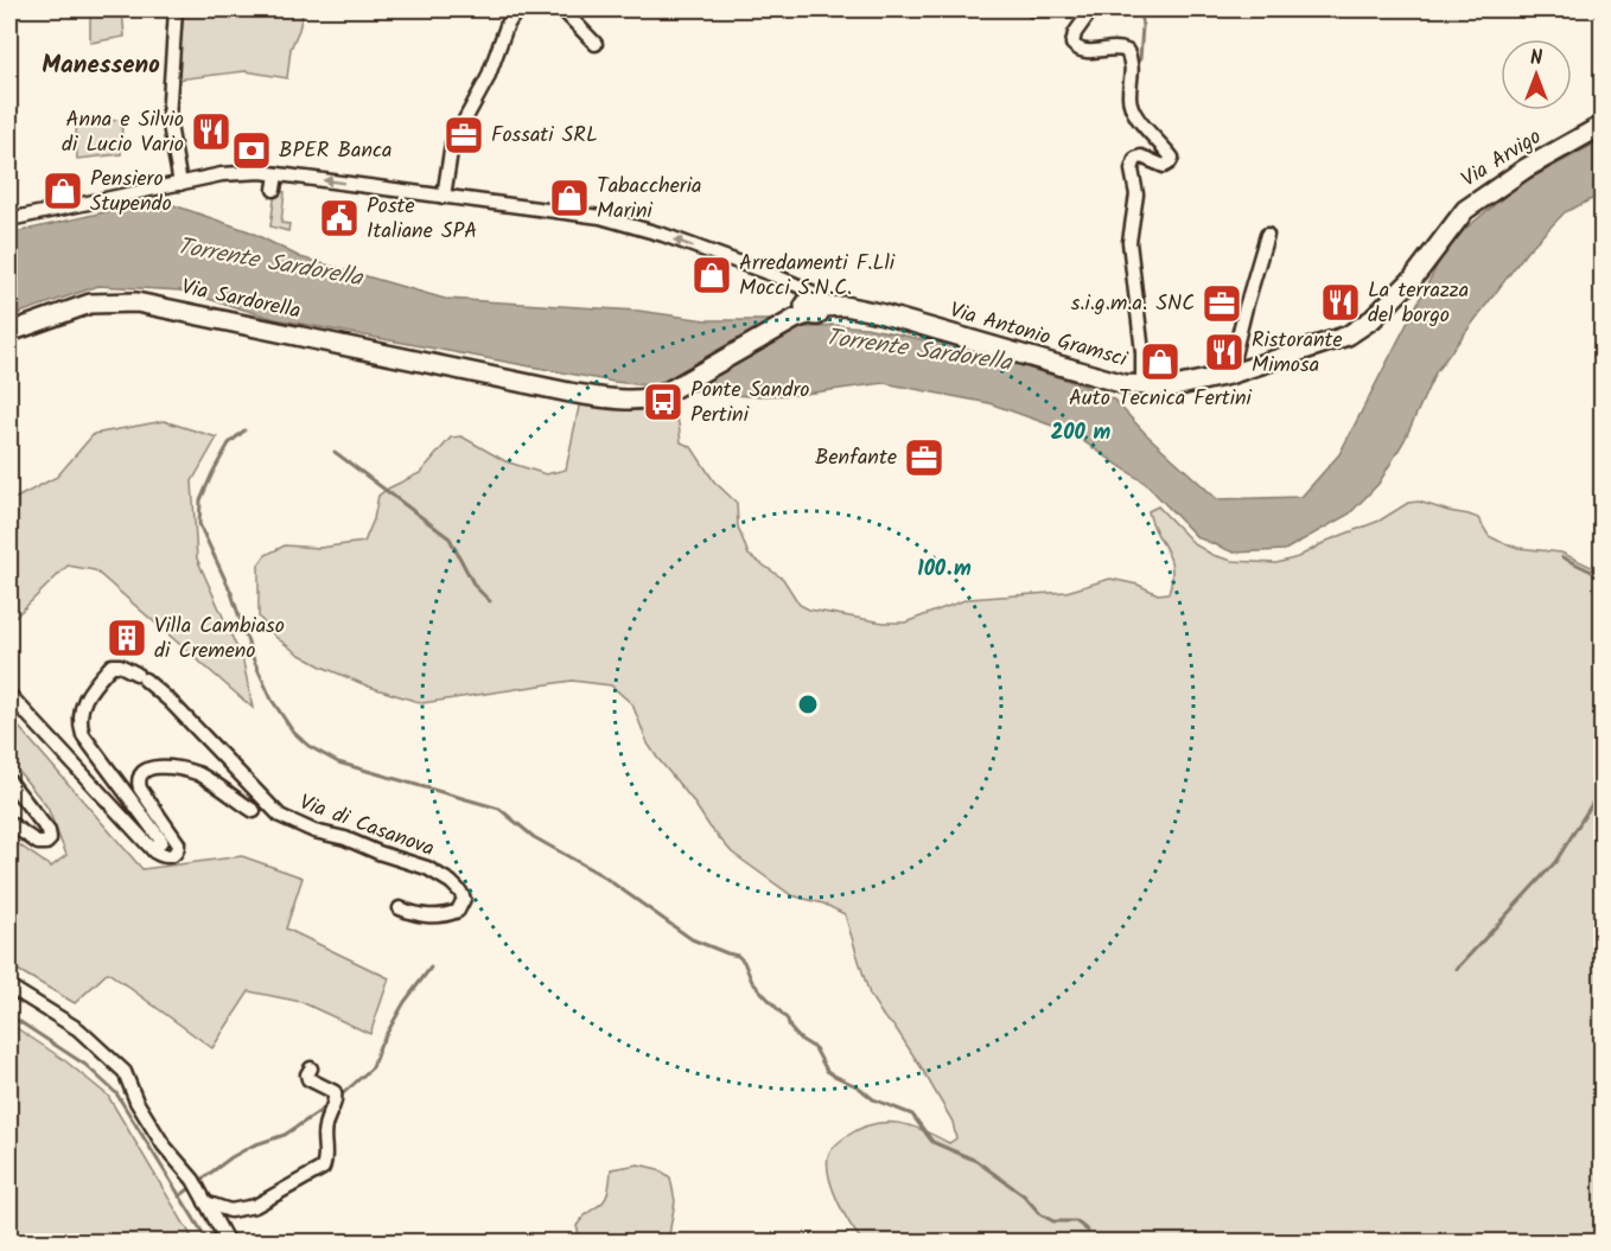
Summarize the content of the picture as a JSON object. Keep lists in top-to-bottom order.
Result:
{
  "streets": {
    "main road": ["Via Arvigo", "Via Sardorella", "Via Antonio Gramsci"],
    "street": ["Via di Casanova"]
  },
  "crossings": [
    ["Via Arvigo", "Via Antonio Gramsci"],
    ["Via Sardorella", "Via Antonio Gramsci"]
  ],
  "districts": ["Manesseno"],
  "water": ["Torrente Sardorella"],
  "places": {
    "restaurant": ["Anna e Silvio di Lucio Vario", "La terrazza del borgo", "Ristorante Mimosa"],
    "office": ["Fossati SRL", "s.i.g.m.a. SNC", "Benfante"],
    "bank": ["BPER Banca"],
    "shop": [
      "Pensiero Stupendo",
      "Tabaccheria Marini",
      "Arredamenti F.Lli Mocci S.N.C.",
      "Auto Tecnica Fertini"
    ],
    "public building": ["Poste Italiane SPA"],
    "bus stop": ["Ponte Sandro Pertini"],
    "building": ["Villa Cambiaso di Cremeno"]
  },
  "north": "top",
  "rings": ["200 m", "100 m"]
}
